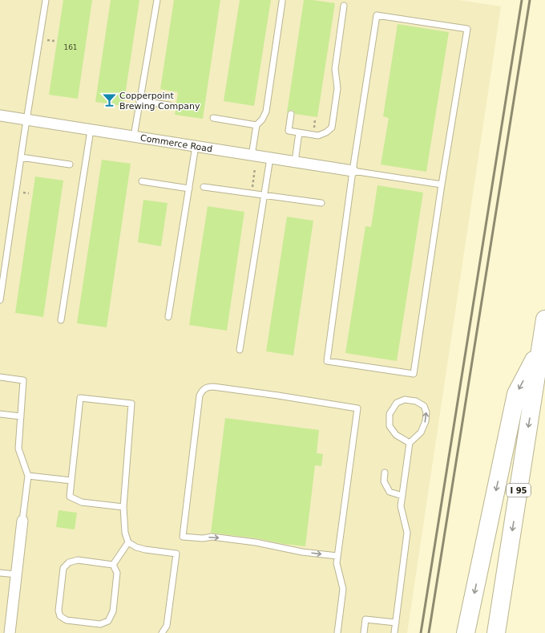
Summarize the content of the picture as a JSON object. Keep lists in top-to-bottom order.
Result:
{
  "streets": {
    "highway": ["I 95"],
    "street": ["Commerce Road"]
  },
  "places": {
    "bar": ["Copperpoint Brewing Company"]
  },
  "house_numbers": ["161"]
}
